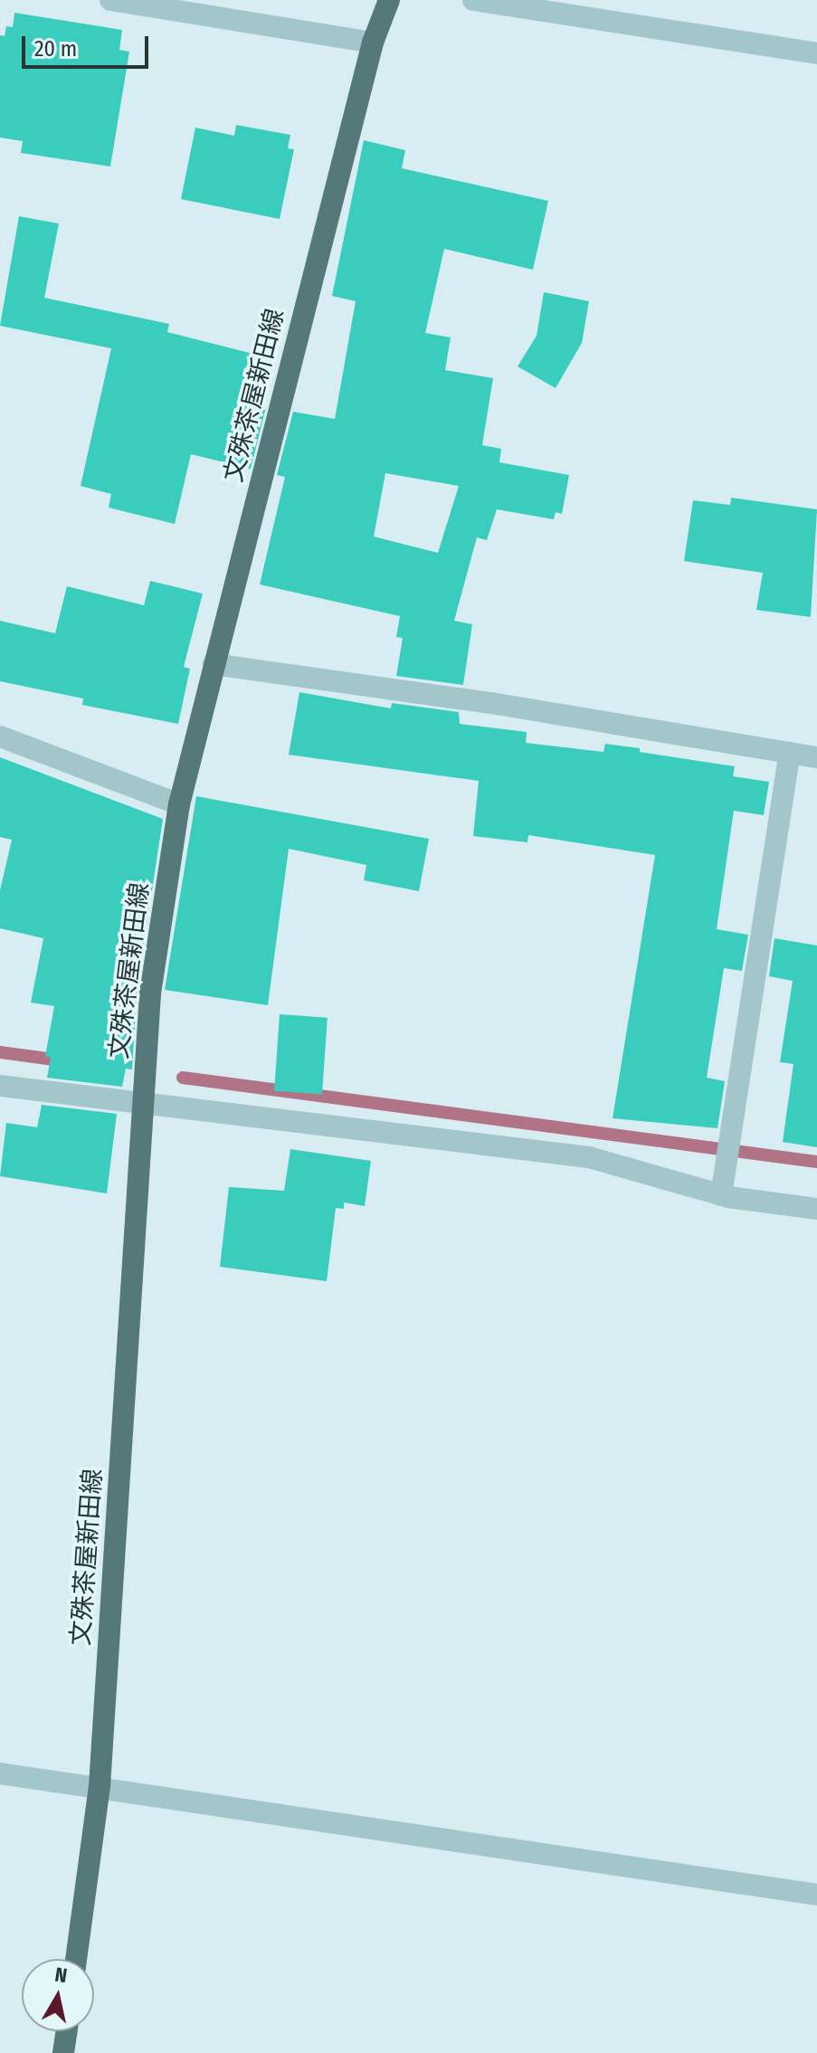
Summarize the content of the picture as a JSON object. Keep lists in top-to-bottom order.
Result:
{
  "streets": {
    "main road": ["文殊茶屋新田線"]
  },
  "scale_bar": "20 m",
  "north": "top"
}
